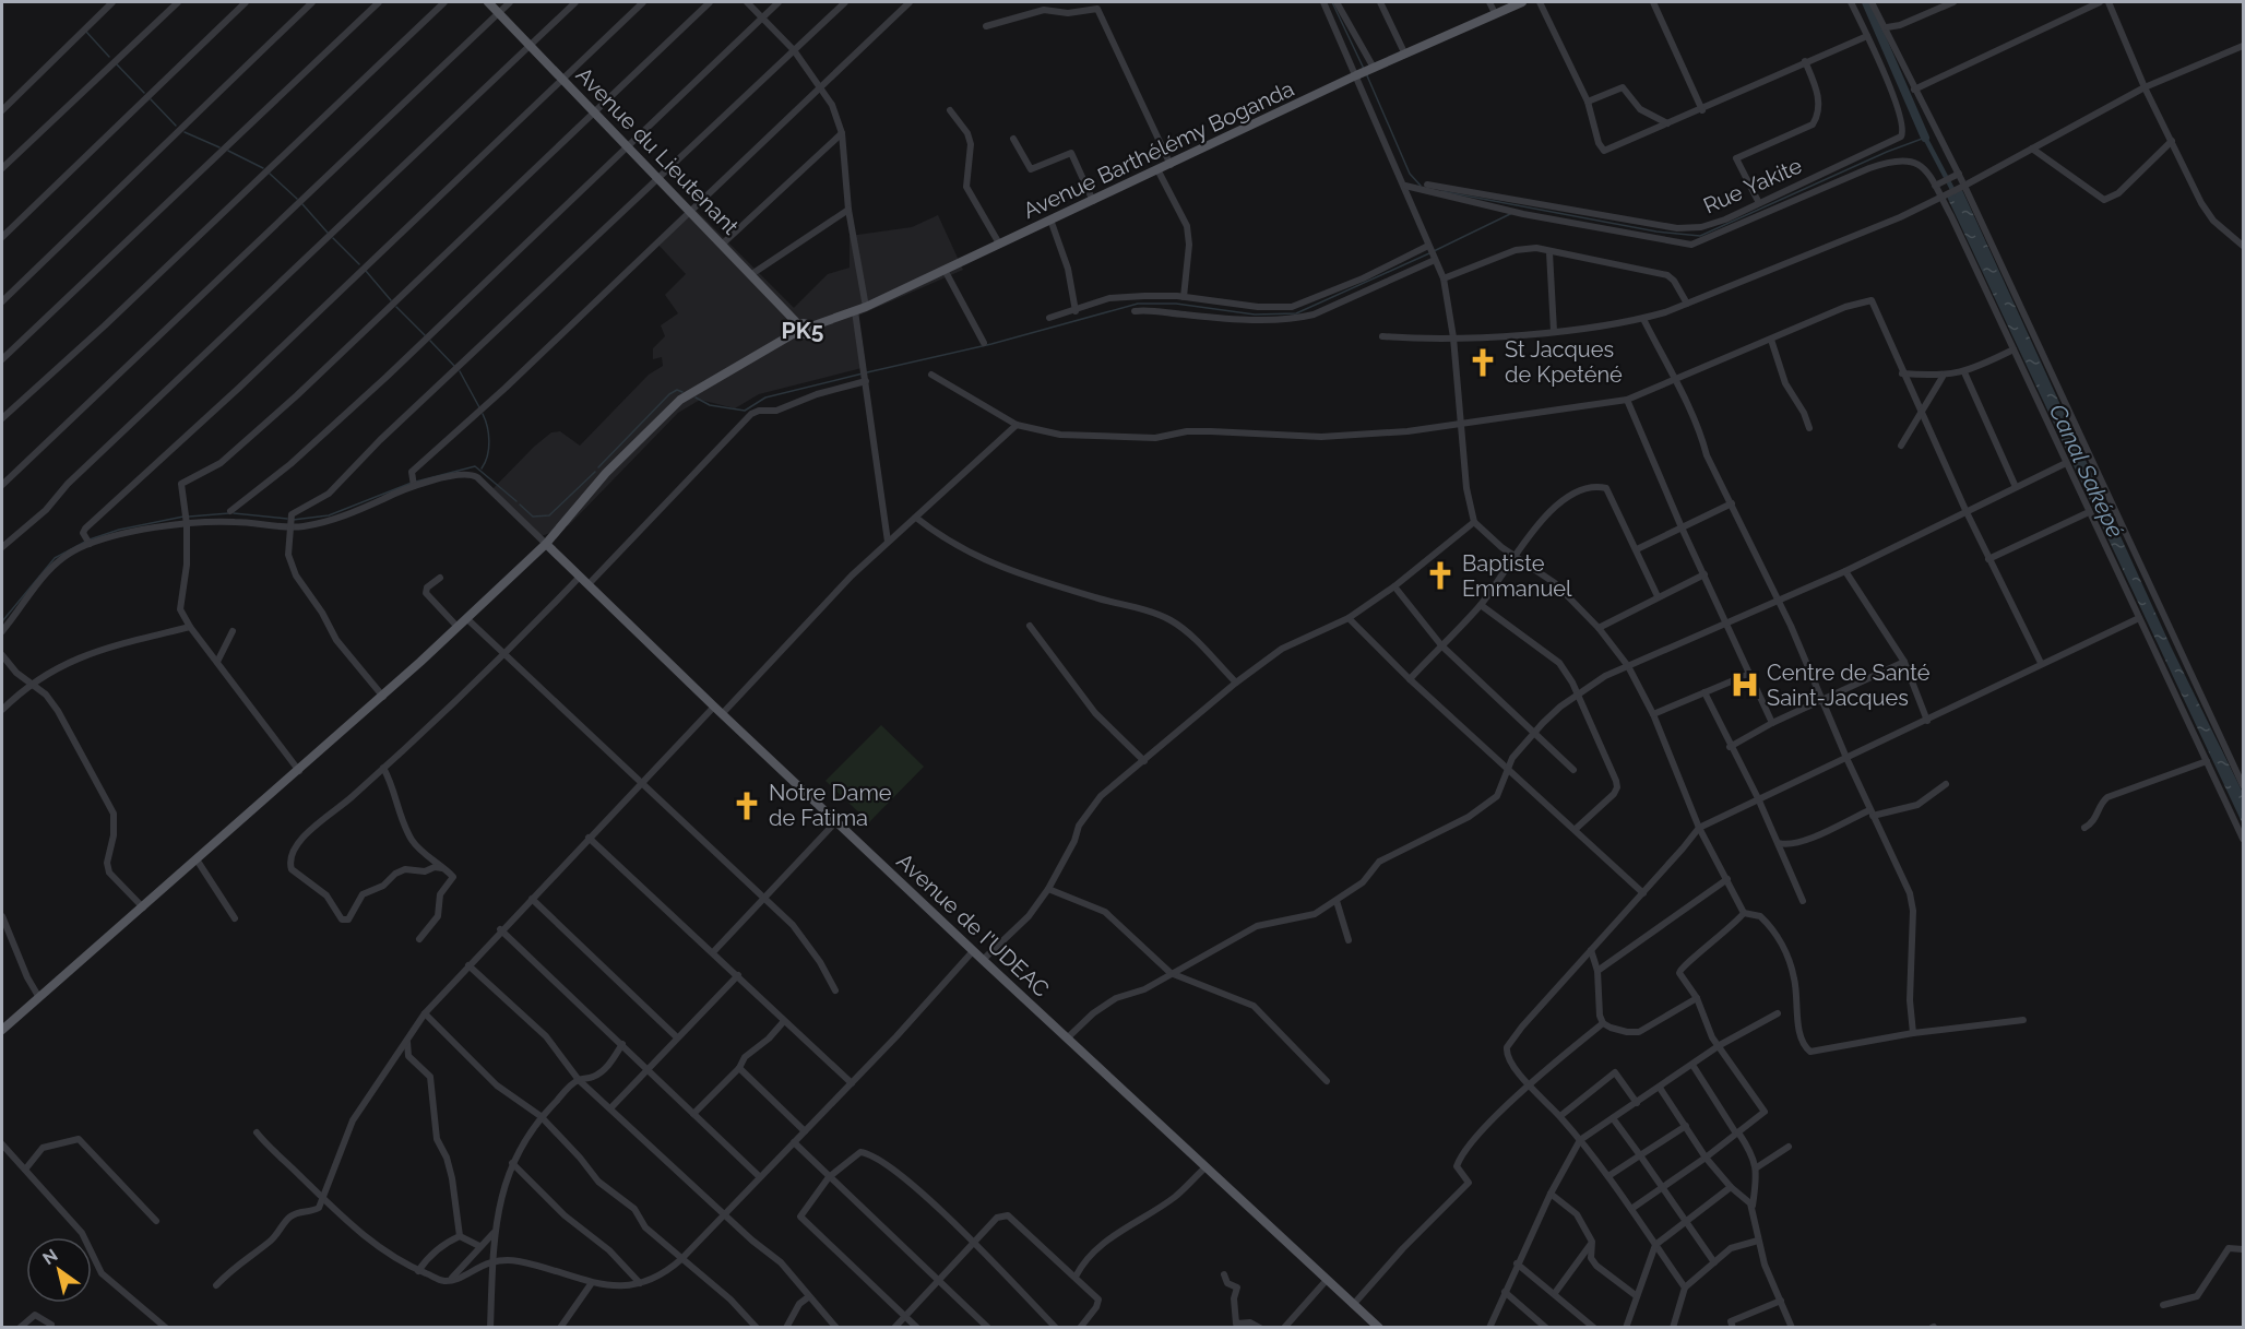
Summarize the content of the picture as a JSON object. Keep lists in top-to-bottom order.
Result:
{
  "streets": {
    "main road": ["Avenue Barthélémy Boganda", "Avenue du Lieutenant", "Avenue de I'UDEAC"],
    "street": ["Rue Yakite"]
  },
  "crossings": [
    ["Avenue Barthélémy Boganda", "Avenue du Lieutenant"],
    ["Avenue Barthélémy Boganda", "Avenue de I'UDEAC"]
  ],
  "districts": ["PK5"],
  "water": ["Canal Saképé"],
  "places": {
    "church": ["St Jacques de Kpeténé", "Baptiste Emmanuel", "Notre Dame de Fatima"],
    "hospital": ["Centre de Santé Saint-Jacques"]
  },
  "north": "top left"
}
